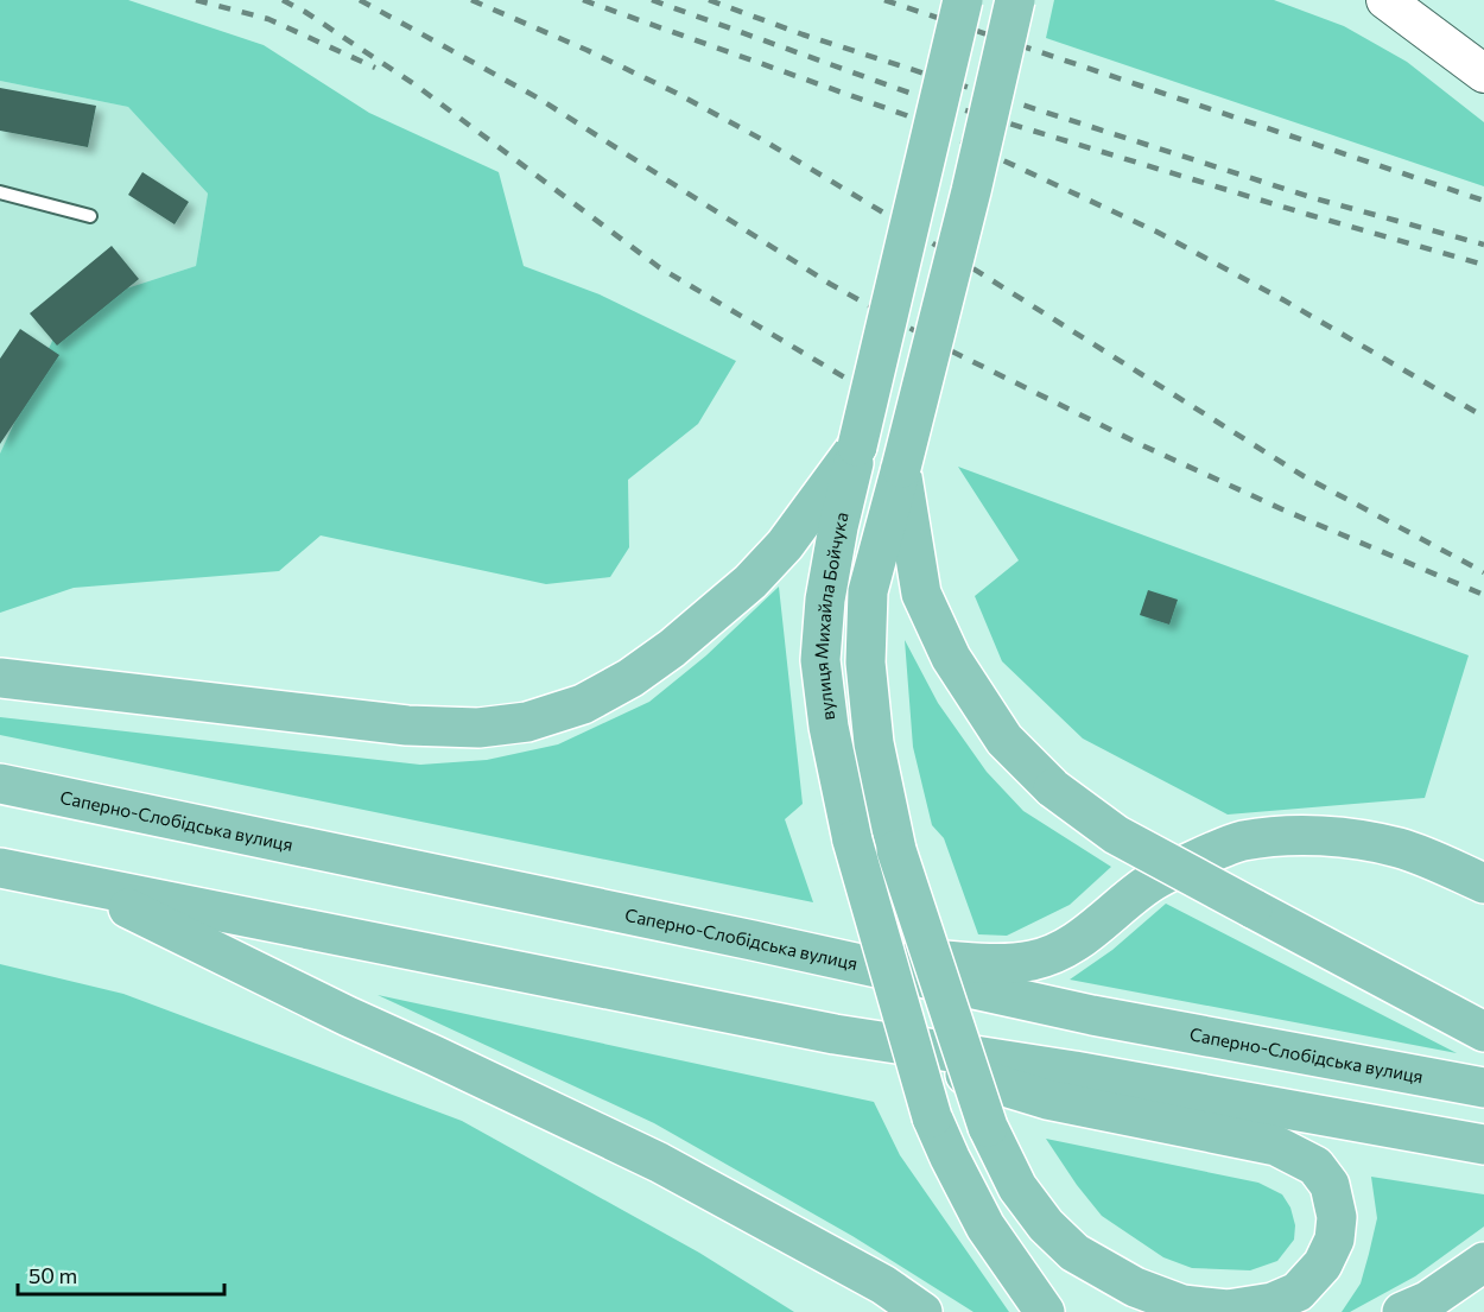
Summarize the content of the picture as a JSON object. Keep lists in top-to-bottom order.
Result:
{
  "streets": {
    "main road": ["вулиця Михайла Бойчука", "Саперно-Слобідська вулиця"]
  },
  "scale_bar": "50 m"
}
